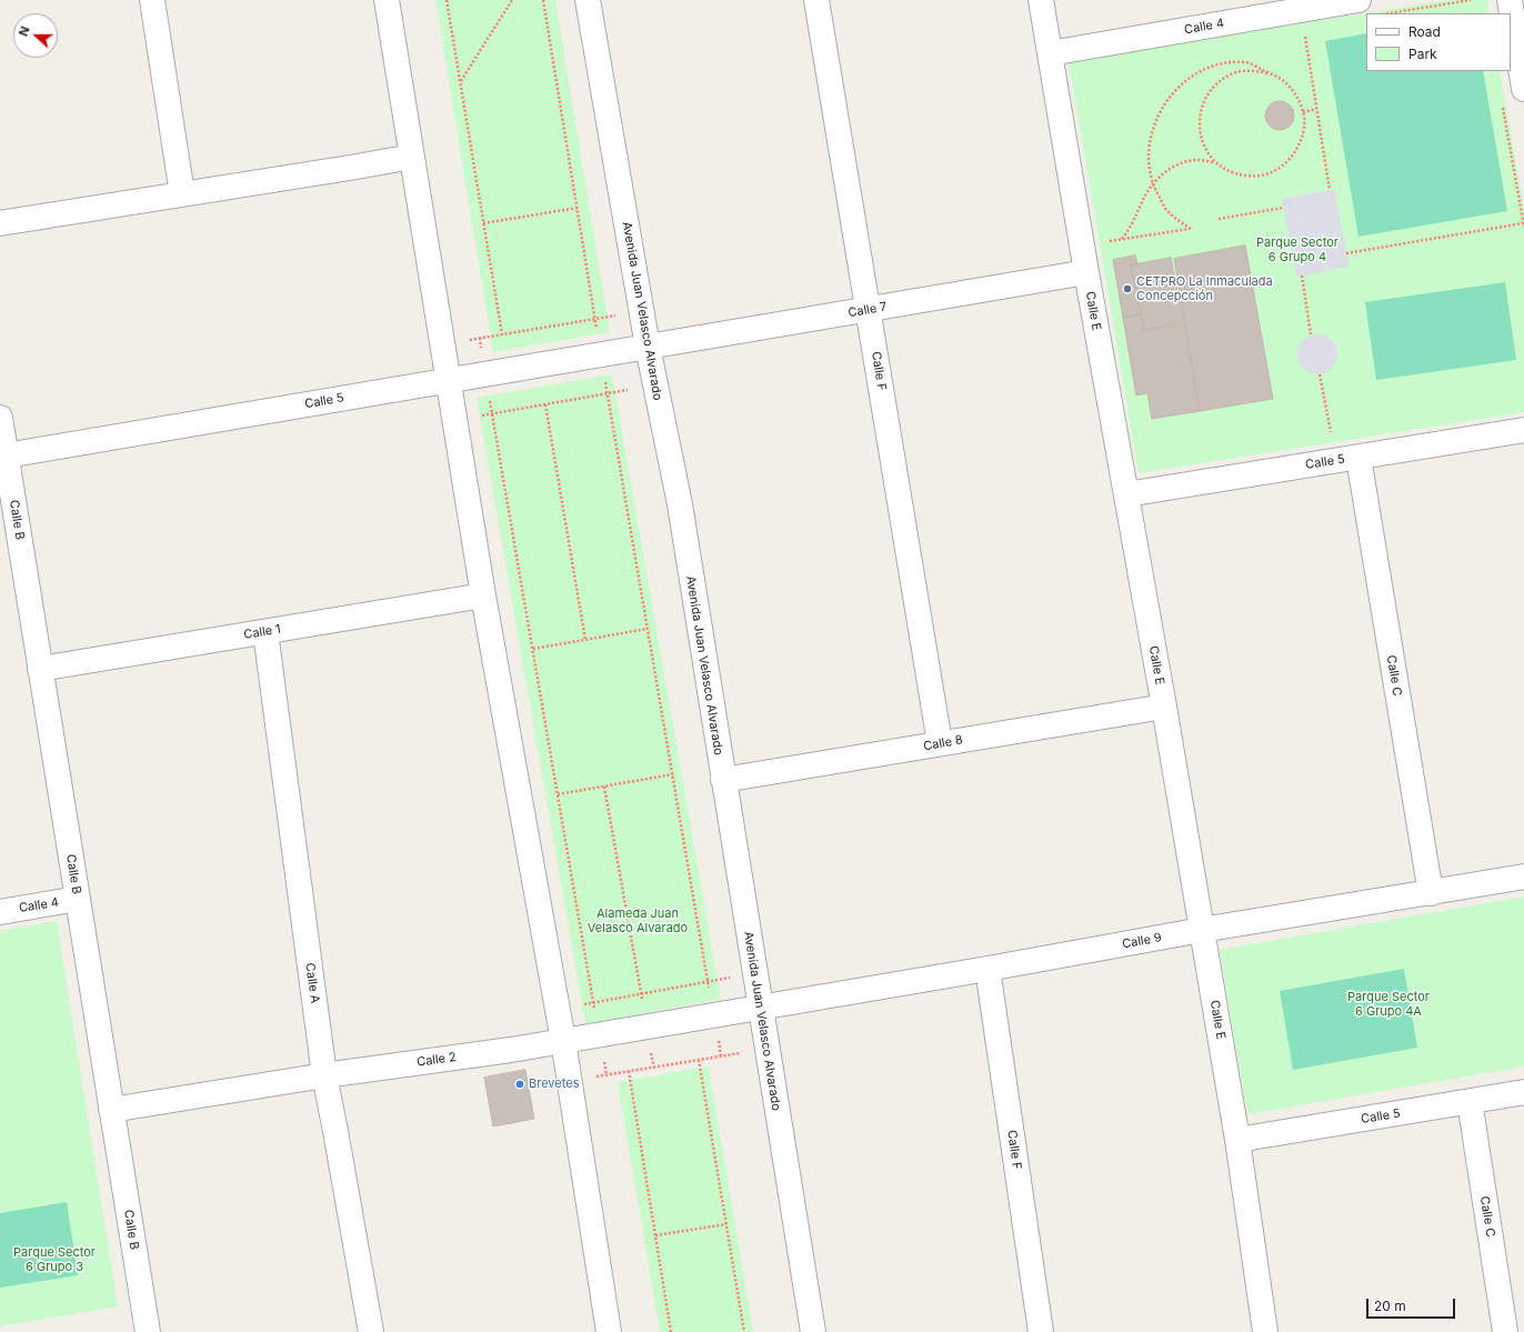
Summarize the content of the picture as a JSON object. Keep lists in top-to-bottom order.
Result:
{
  "streets": {
    "street": [
      "Calle 4",
      "Calle 7",
      "Avenida Juan Velasco Alvarado",
      "Calle E",
      "Calle F",
      "Calle 5",
      "Calle B",
      "Calle 1",
      "Calle C",
      "Calle 8",
      "Calle 9",
      "Calle A",
      "Calle 2"
    ]
  },
  "crossings": [
    ["Calle 4", "Calle E"],
    ["Calle 4", "Calle B"],
    ["Calle 7", "Avenida Juan Velasco Alvarado"],
    ["Calle 7", "Calle E"],
    ["Calle 7", "Calle F"],
    ["Calle 7", "Calle 5"],
    ["Avenida Juan Velasco Alvarado", "Calle 5"],
    ["Avenida Juan Velasco Alvarado", "Calle 8"],
    ["Avenida Juan Velasco Alvarado", "Calle 9"],
    ["Avenida Juan Velasco Alvarado", "Calle 2"],
    ["Calle E", "Calle 5"],
    ["Calle E", "Calle 8"],
    ["Calle E", "Calle 9"],
    ["Calle F", "Calle 8"],
    ["Calle F", "Calle 9"],
    ["Calle 5", "Calle B"],
    ["Calle 5", "Calle C"],
    ["Calle B", "Calle 1"],
    ["Calle B", "Calle 2"],
    ["Calle 1", "Calle A"],
    ["Calle C", "Calle 9"],
    ["Calle 9", "Calle 2"],
    ["Calle A", "Calle 2"]
  ],
  "parks": [
    "Parque Sector 6 Grupo 4",
    "Alameda Juan Velasco Alvarado",
    "Parque Sector 6 Grupo 4A",
    "Parque Sector 6 Grupo 3"
  ],
  "places": ["CETPRO La Inmaculada Concepcción", "Brevetes"],
  "legend": ["Road", "Park"],
  "scale_bar": "20 m",
  "north": "left"
}
